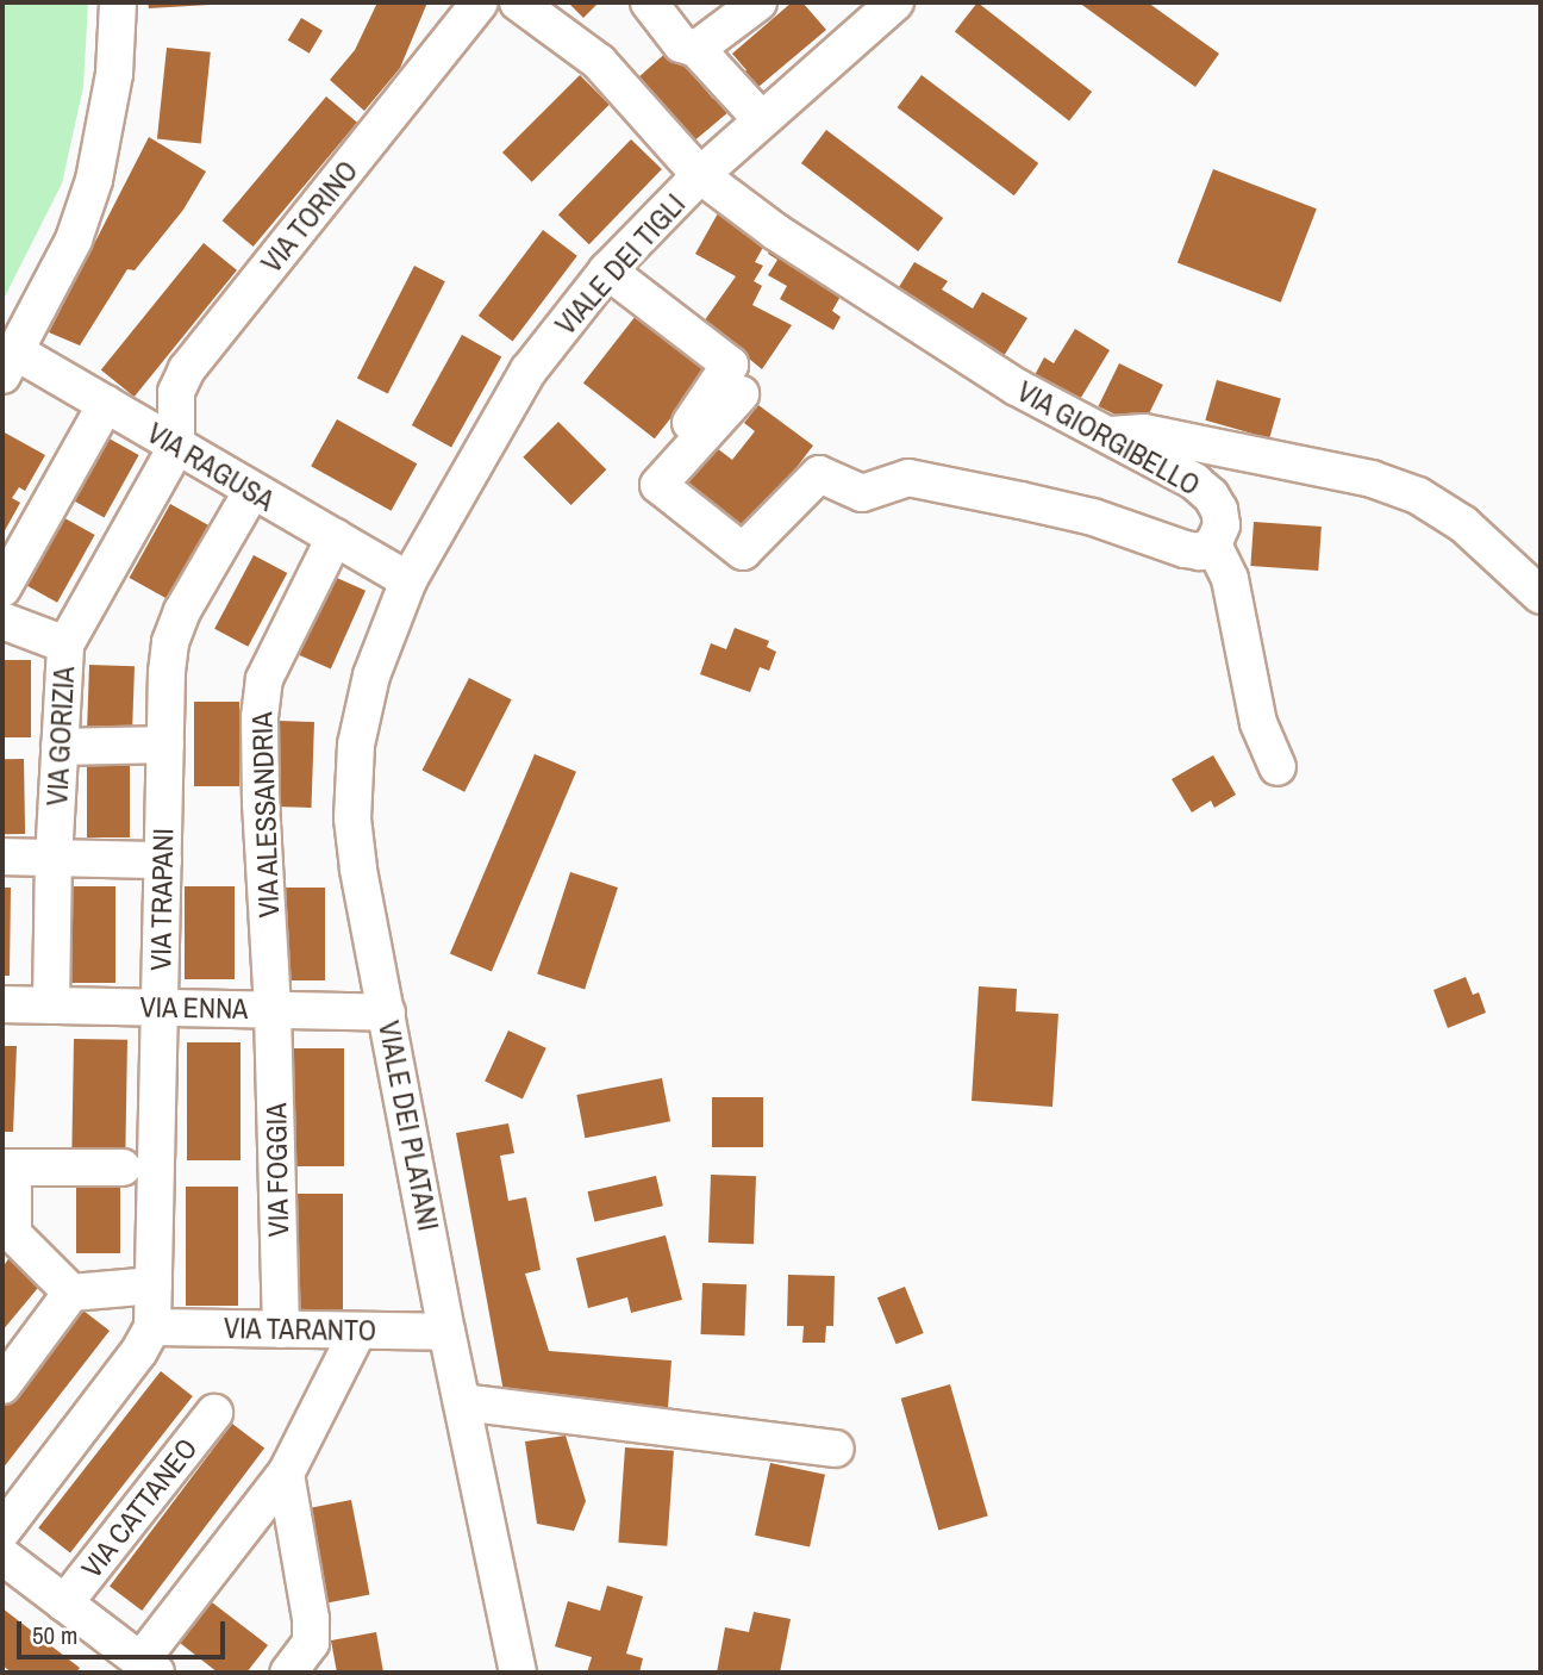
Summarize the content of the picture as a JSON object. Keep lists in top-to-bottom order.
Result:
{
  "streets": {
    "street": [
      "VIA TORINO",
      "VIALE DEI TIGLI",
      "VIA GIORGIBELLO",
      "VIA RAGUSA",
      "VIA GORIZIA",
      "VIA ALESSANDRIA",
      "VIA TRAPANI",
      "VIA ENNA",
      "VIALE DEI PLATANI",
      "VIA FOGGIA",
      "VIA TARANTO",
      "VIA CATTANEO"
    ]
  },
  "crossings": [
    ["VIA TORINO", "VIA RAGUSA"],
    ["VIA TORINO", "VIA GORIZIA"],
    ["VIALE DEI TIGLI", "VIA GIORGIBELLO"],
    ["VIALE DEI TIGLI", "VIA RAGUSA"],
    ["VIALE DEI TIGLI", "VIALE DEI PLATANI"],
    ["VIA RAGUSA", "VIA GORIZIA"],
    ["VIA RAGUSA", "VIA ALESSANDRIA"],
    ["VIA RAGUSA", "VIA TRAPANI"],
    ["VIA RAGUSA", "VIALE DEI PLATANI"],
    ["VIA GORIZIA", "VIA ENNA"],
    ["VIA ALESSANDRIA", "VIA ENNA"],
    ["VIA ALESSANDRIA", "VIA FOGGIA"],
    ["VIA TRAPANI", "VIA ENNA"],
    ["VIA TRAPANI", "VIA TARANTO"],
    ["VIA ENNA", "VIALE DEI PLATANI"],
    ["VIA ENNA", "VIA FOGGIA"],
    ["VIALE DEI PLATANI", "VIA TARANTO"],
    ["VIA FOGGIA", "VIA TARANTO"]
  ],
  "scale_bar": "50 m"
}
